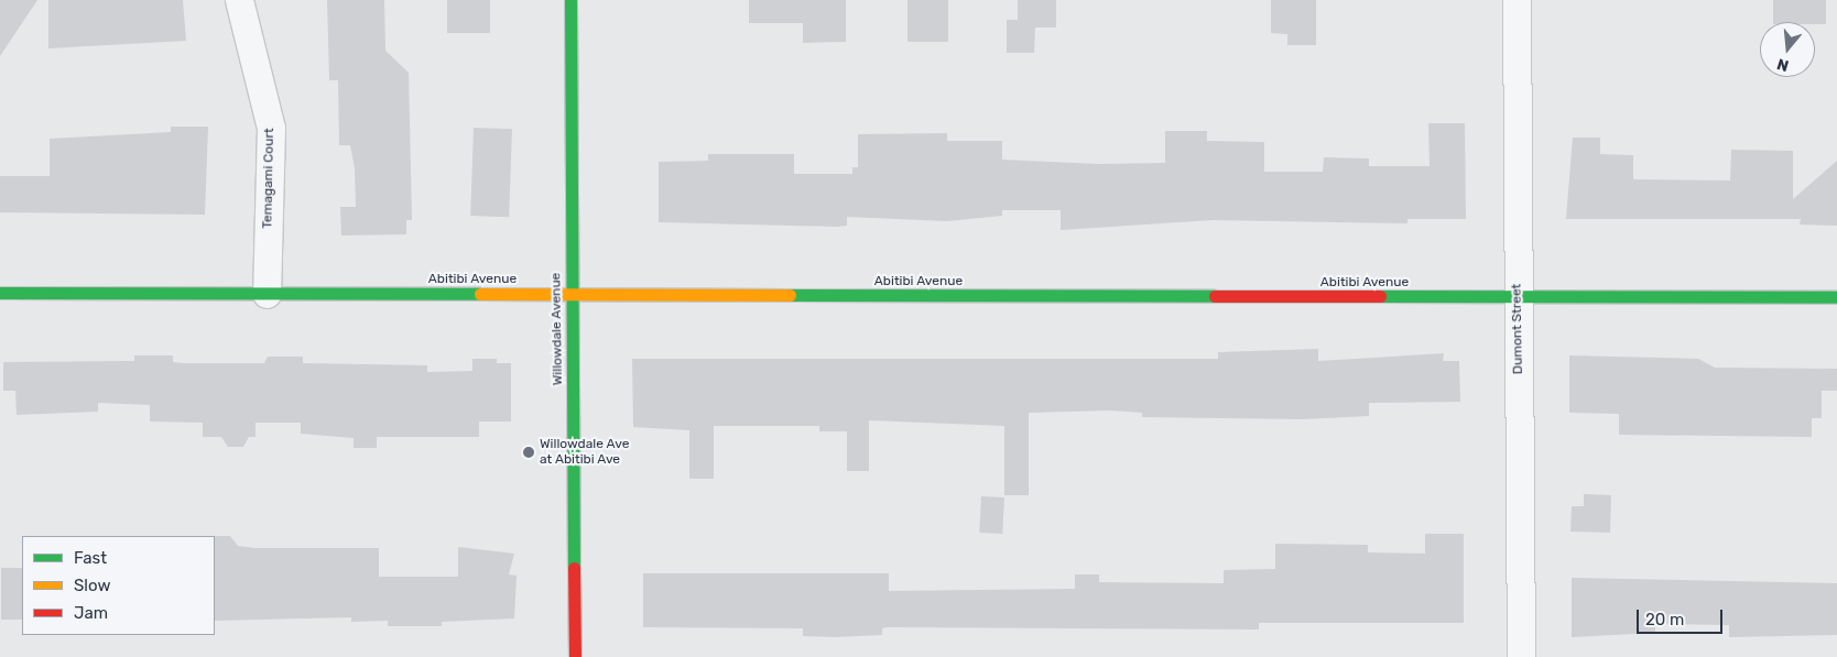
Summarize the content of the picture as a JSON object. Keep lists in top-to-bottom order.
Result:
{
  "streets": {
    "street": [
      "Temagami Court",
      "Abitibi Avenue",
      "Willowdale Avenue",
      "Dumont Street"
    ]
  },
  "crossings": [
    ["Temagami Court", "Abitibi Avenue"],
    ["Abitibi Avenue", "Willowdale Avenue"],
    ["Abitibi Avenue", "Dumont Street"]
  ],
  "places": ["Willowdale Ave at Abitibi Ave"],
  "legend": ["Fast", "Slow", "Jam"],
  "scale_bar": "20 m",
  "north": "bottom"
}
